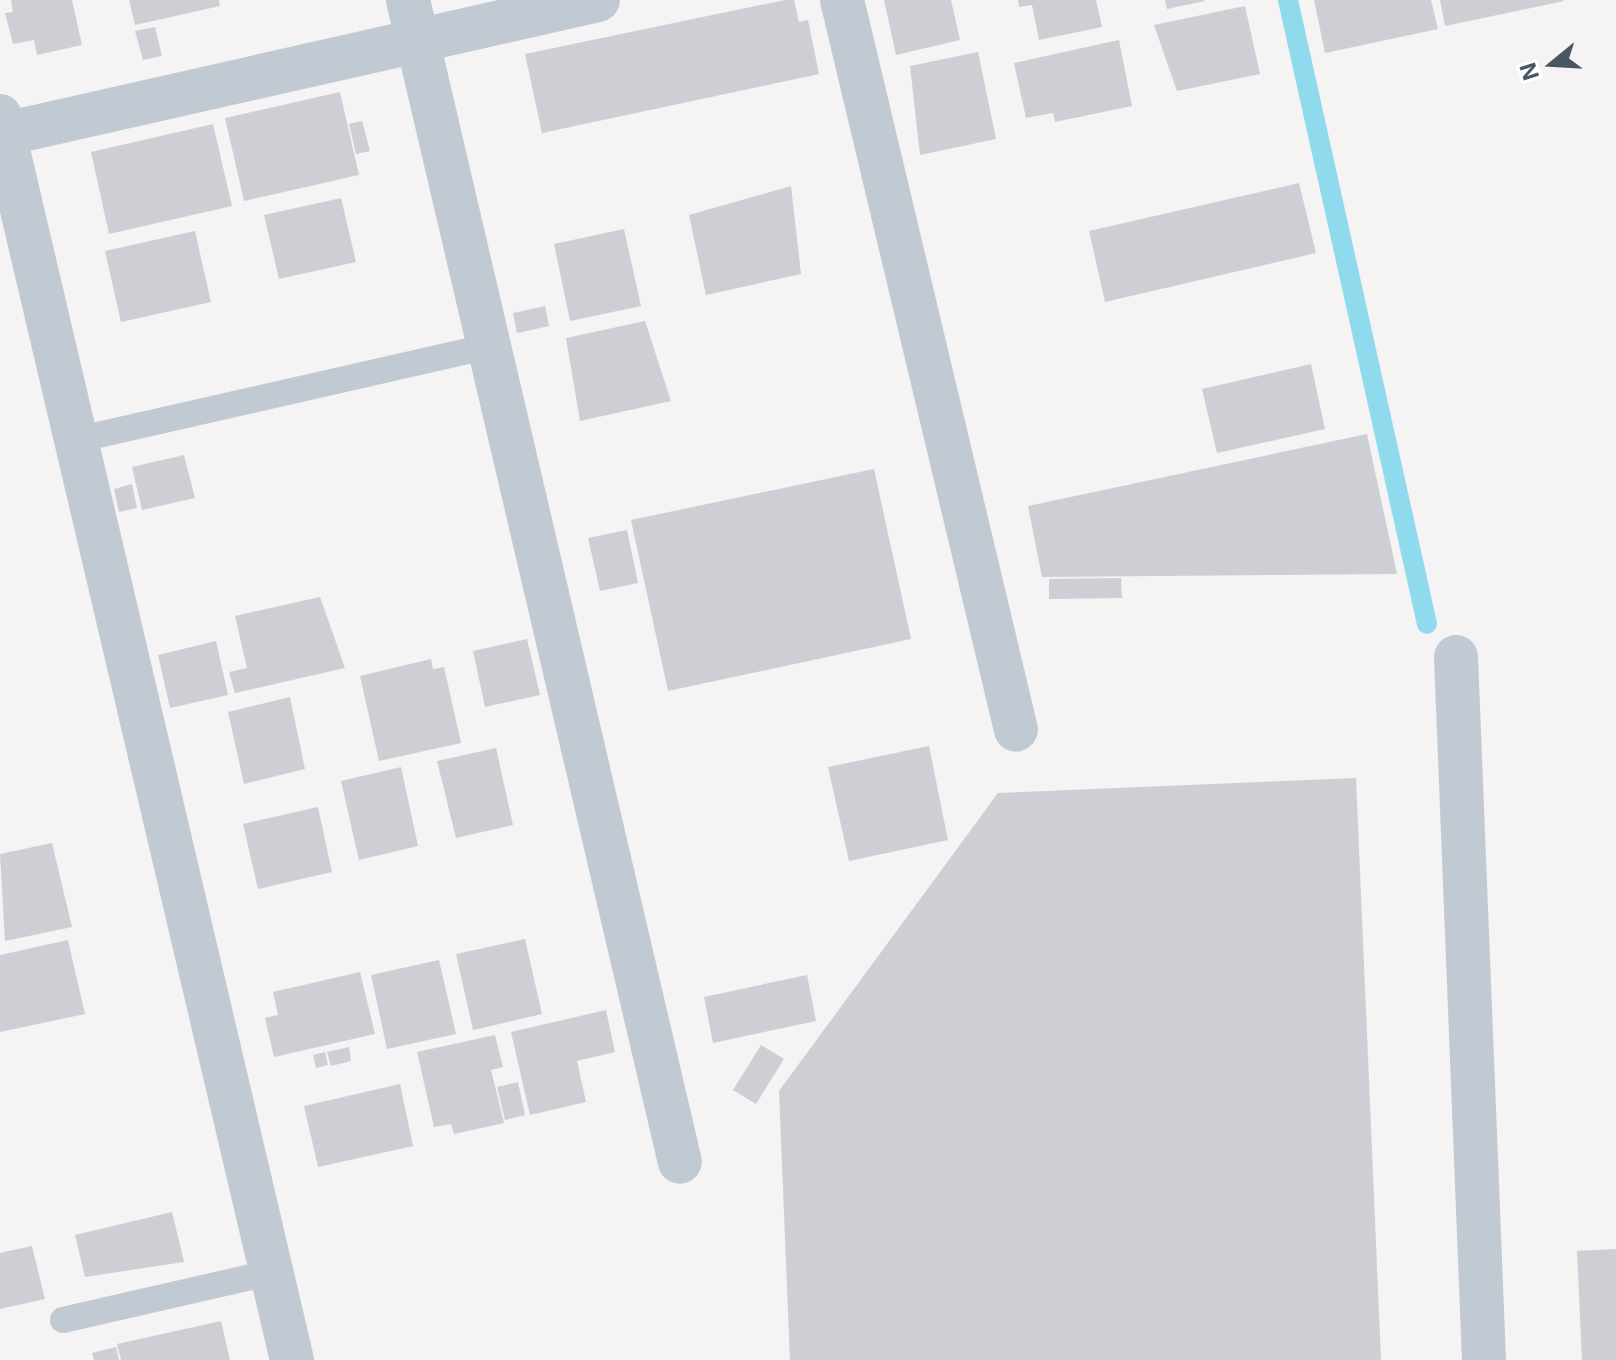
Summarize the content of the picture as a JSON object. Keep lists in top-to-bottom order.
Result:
{
  "north": "left"
}
